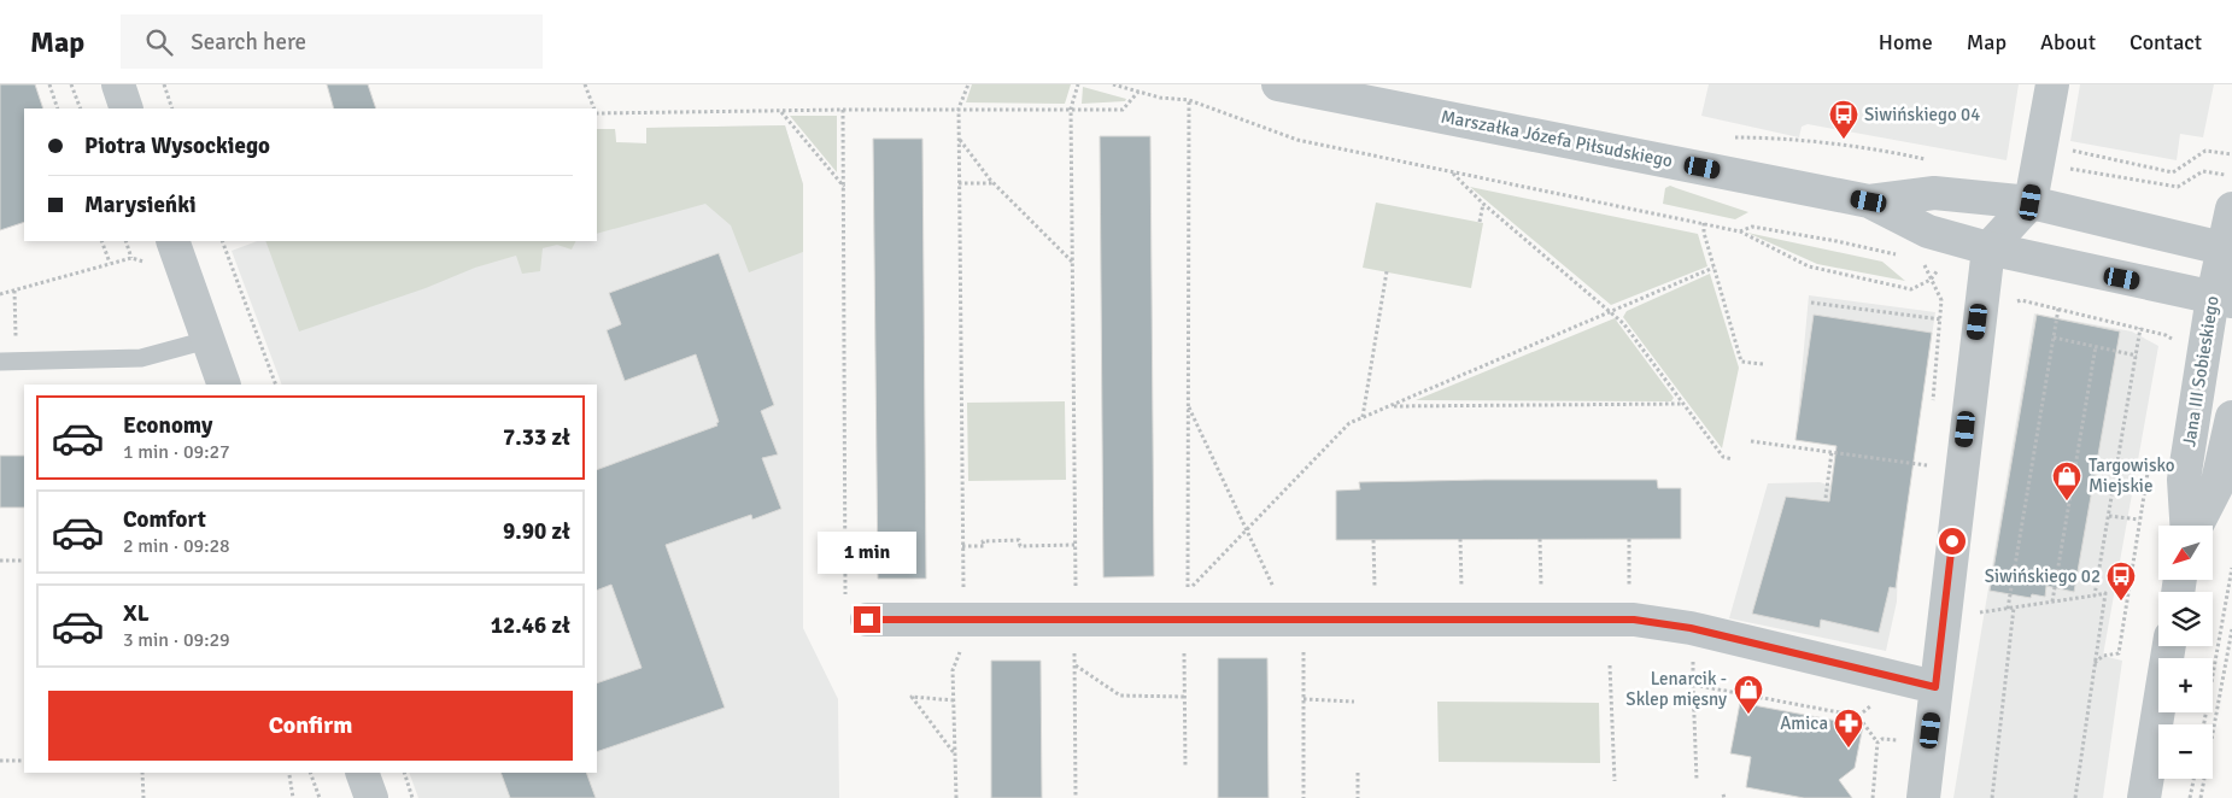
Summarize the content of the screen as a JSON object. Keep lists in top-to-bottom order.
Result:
{
  "streets": {
    "street": ["Marszałka Józefa Piłsudskiego", "Jana III Sobieskiego"]
  },
  "crossings": [
    ["Marszałka Józefa Piłsudskiego", "Jana III Sobieskiego"]
  ],
  "places": {
    "bus stop": ["Siwińskiego 04", "Siwińskiego 02"],
    "shop": ["Targowisko Miejskie", "Lenarcik - Sklep mięsny"],
    "pharmacy": ["Amica"]
  },
  "north": "bottom left",
  "page": {
    "header": "Map",
    "search": "Search here",
    "nav": [
      "Home",
      "Map",
      "About",
      "Contact"
    ],
    "banner": ["Piotra Wysockiego", "Marysieńki"],
    "list": [
      {
        "name": "Economy",
        "note": "1 min · 09:27",
        "value": "7.33 zł"
      },
      {
        "name": "Comfort",
        "note": "2 min · 09:28",
        "value": "9.90 zł"
      },
      {
        "name": "XL",
        "note": "3 min · 09:29",
        "value": "12.46 zł"
      }
    ],
    "map_buttons": ["+", "−"],
    "bubble": "1 min",
    "buttons": "Confirm"
  }
}
